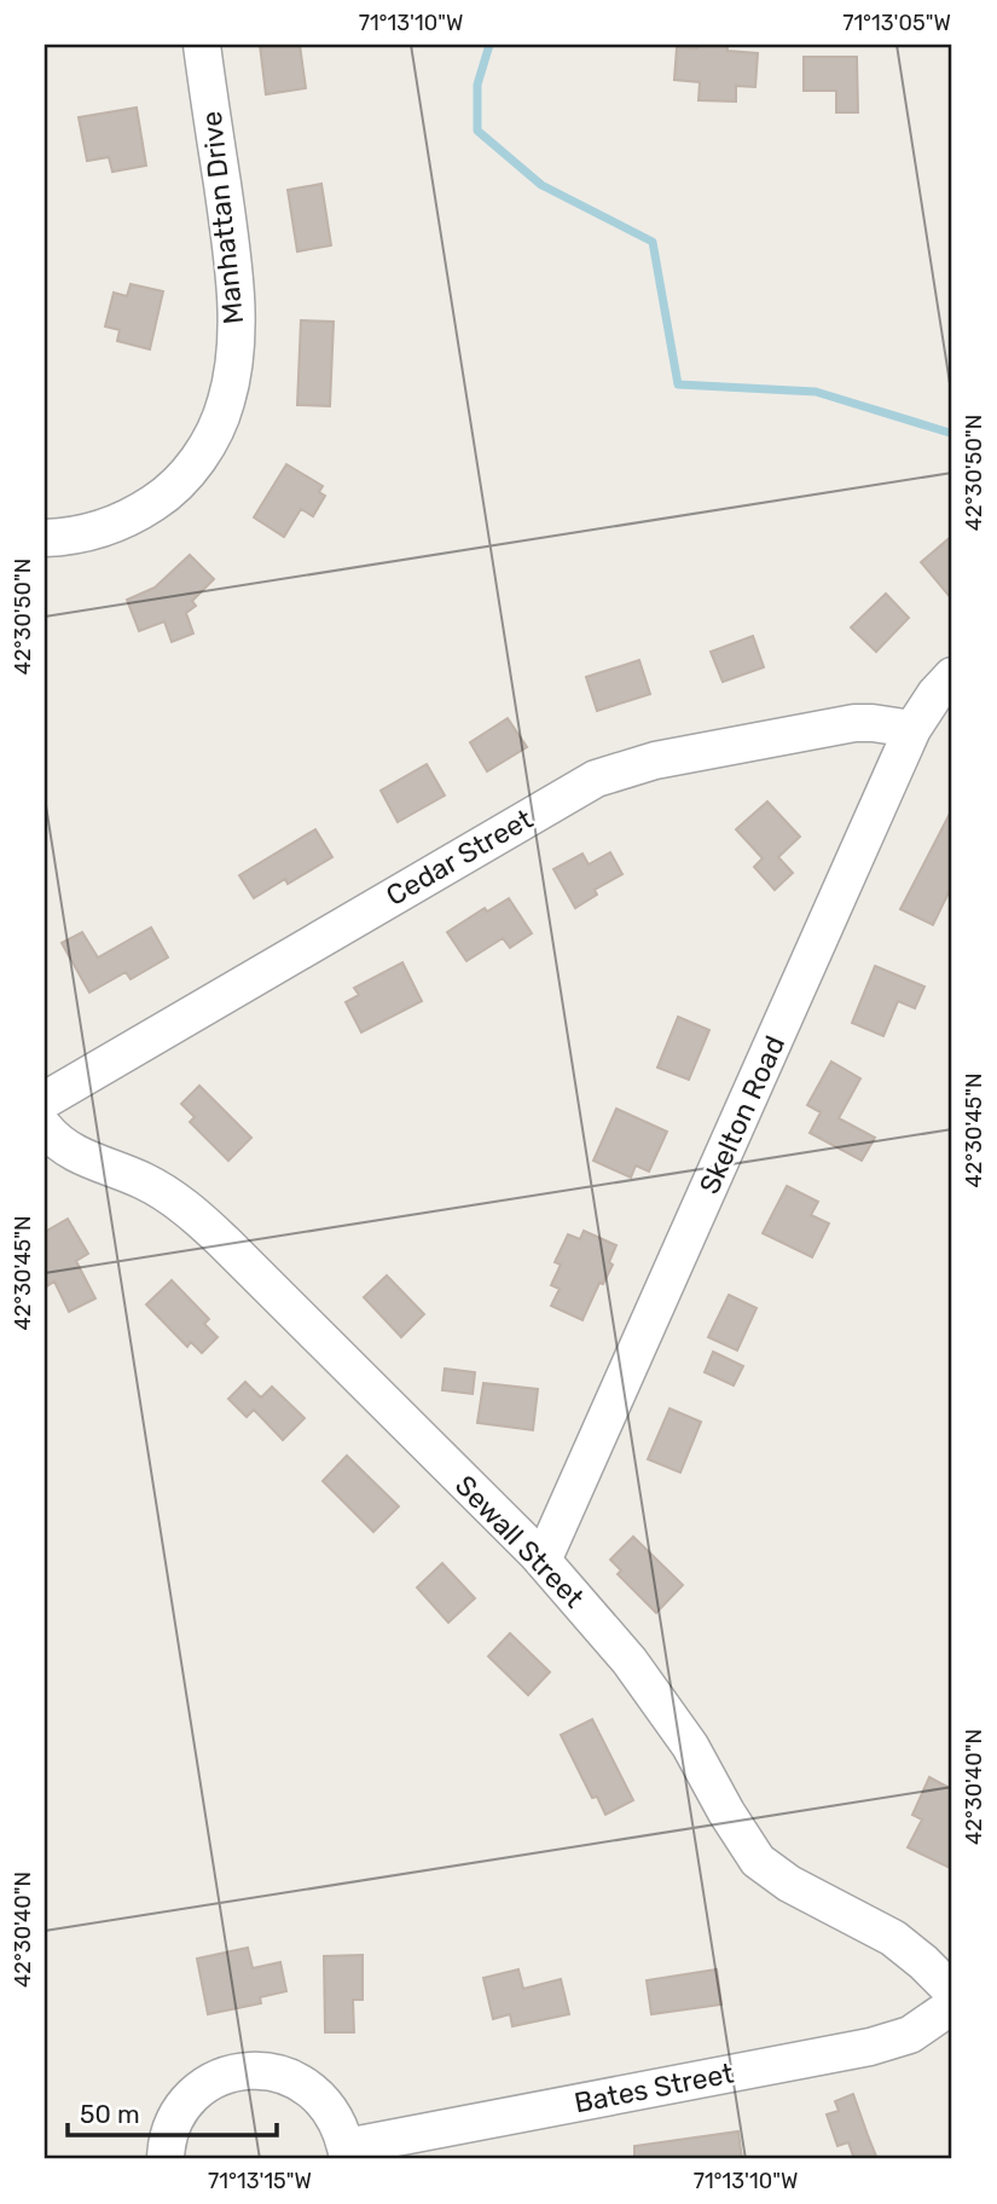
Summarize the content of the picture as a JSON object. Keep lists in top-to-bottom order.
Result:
{
  "streets": {
    "street": [
      "Manhattan Drive",
      "Cedar Street",
      "Skelton Road",
      "Sewall Street",
      "Bates Street"
    ]
  },
  "crossings": [
    ["Cedar Street", "Skelton Road"],
    ["Skelton Road", "Sewall Street"]
  ],
  "scale_bar": "50 m",
  "coordinates": [
    "71°13'10\"W",
    "71°13'05\"W",
    "42°30'50\"N",
    "42°30'45\"N",
    "42°30'40\"N",
    "71°13'15\"W"
  ]
}
